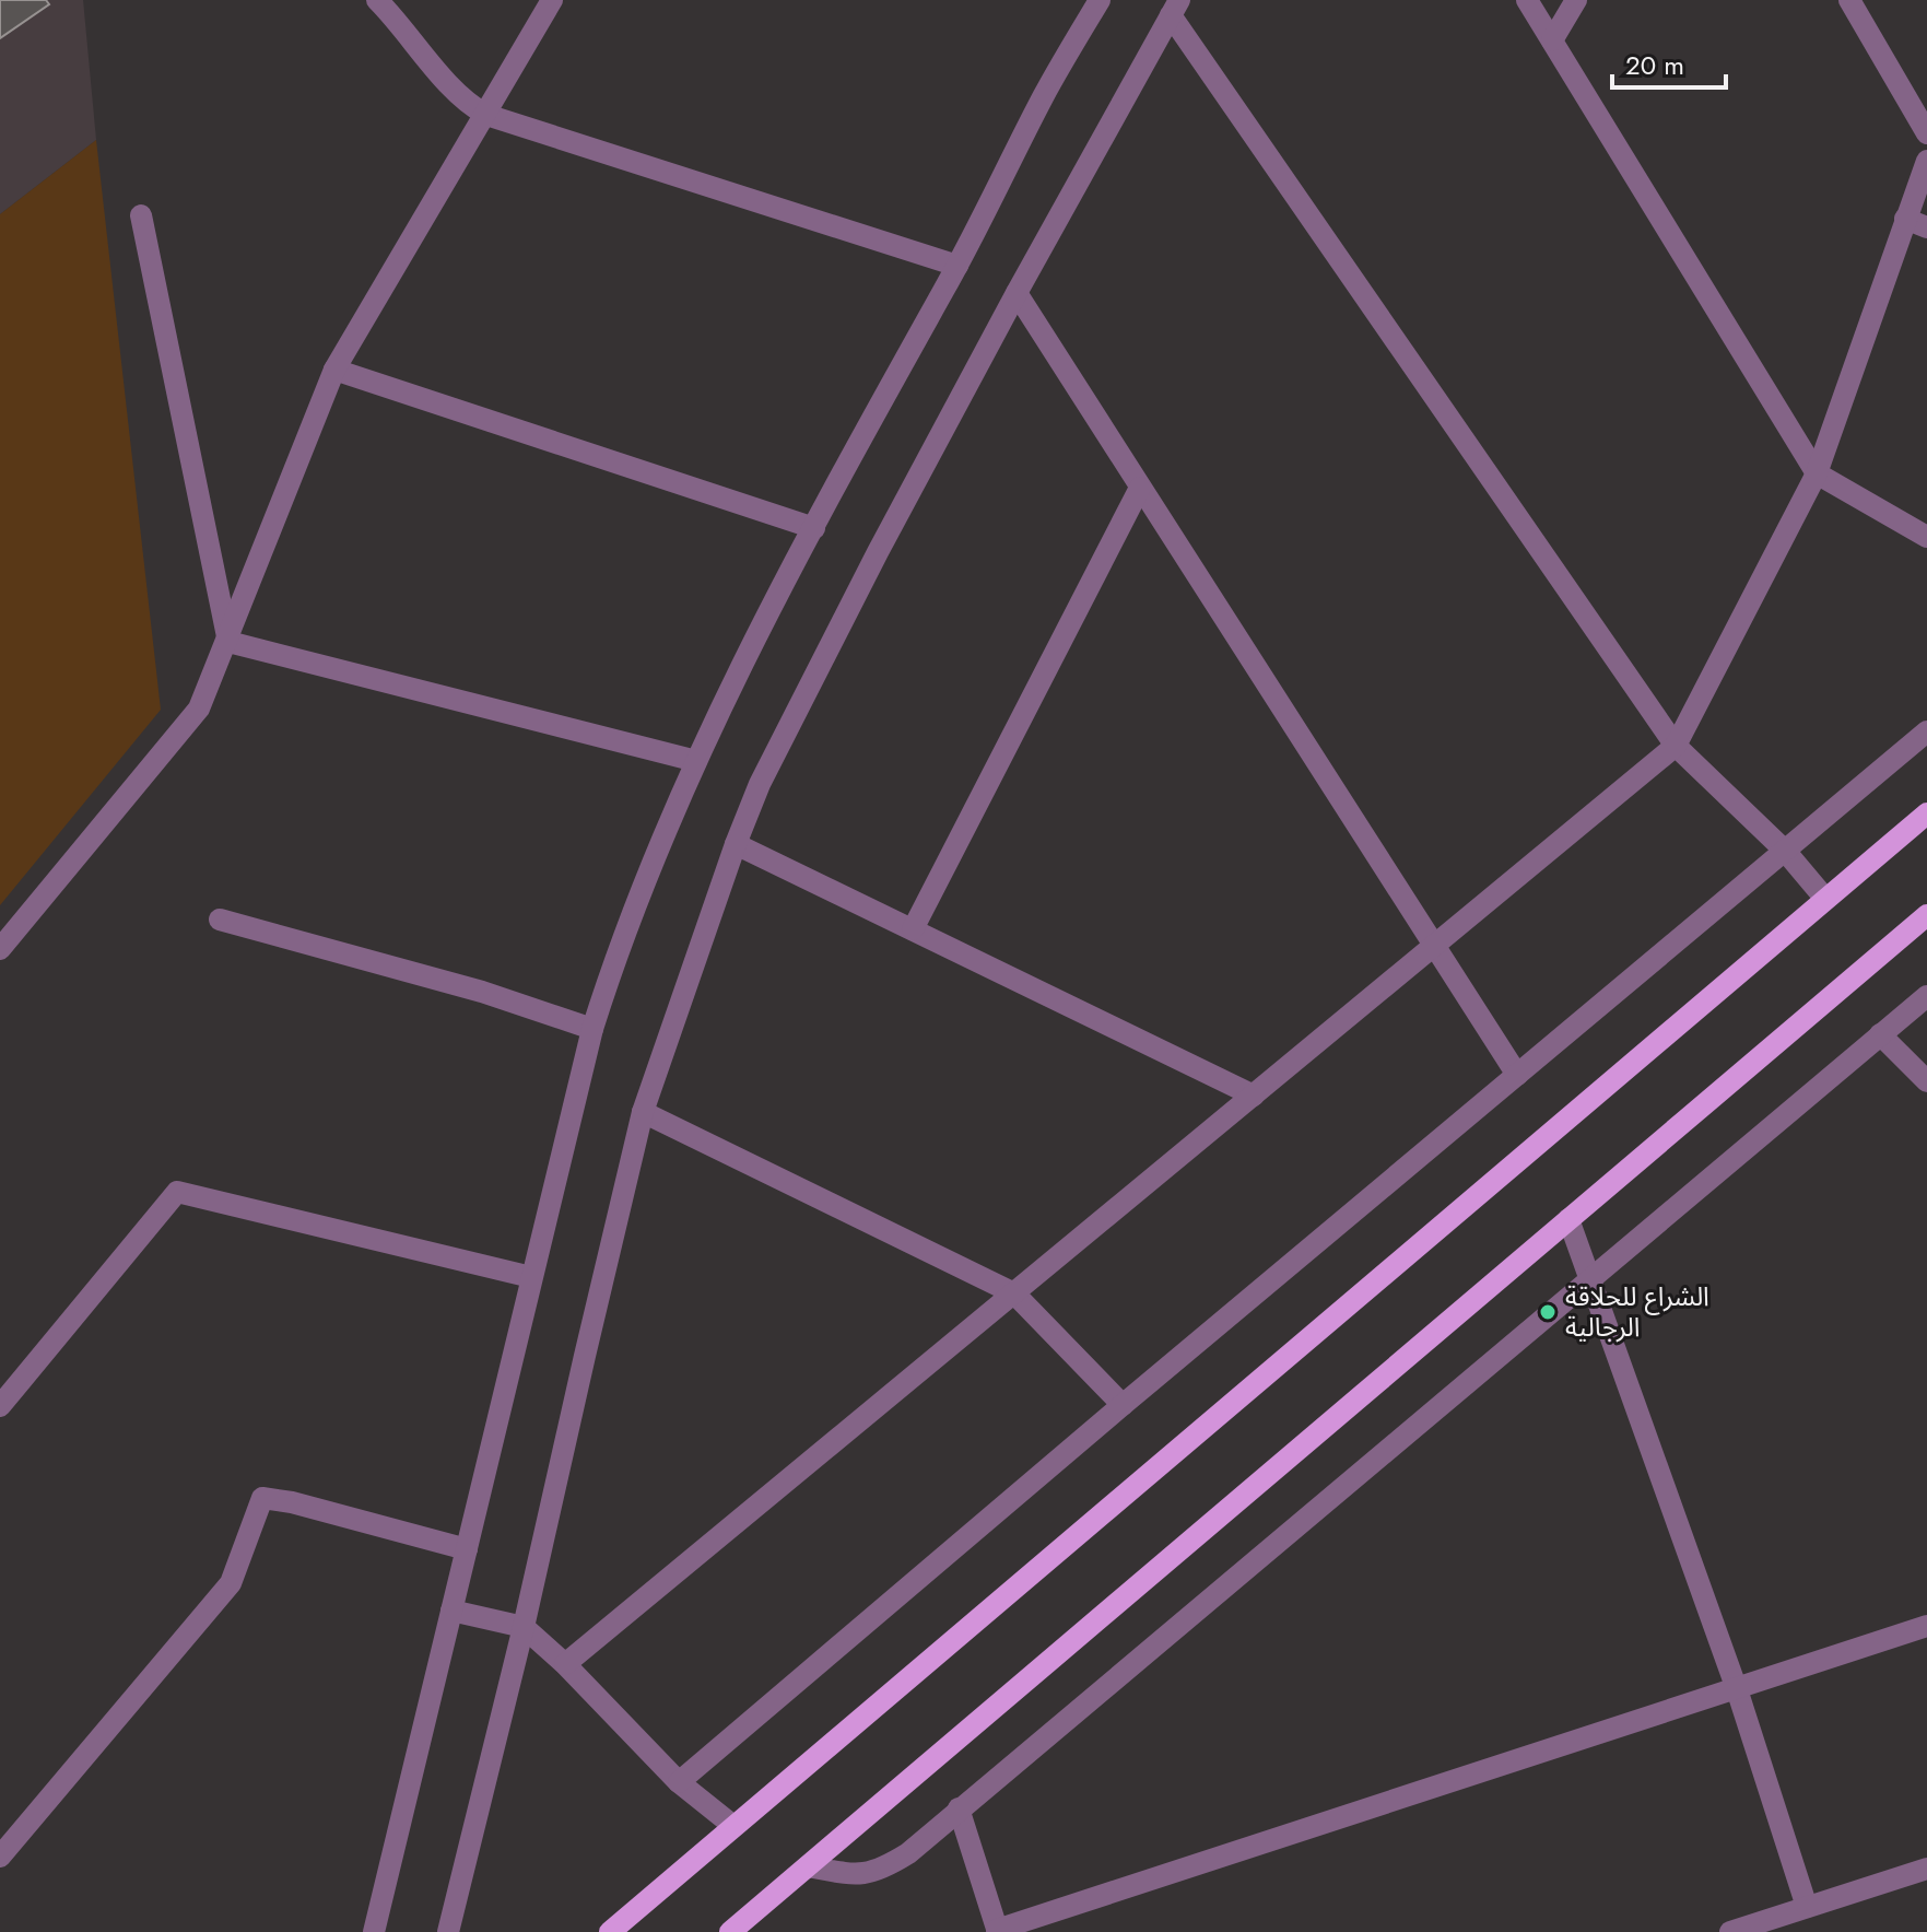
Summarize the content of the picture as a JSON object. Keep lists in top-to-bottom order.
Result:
{
  "places": ["الشراع للحلاقة الرجالية"],
  "scale_bar": "20 m"
}
